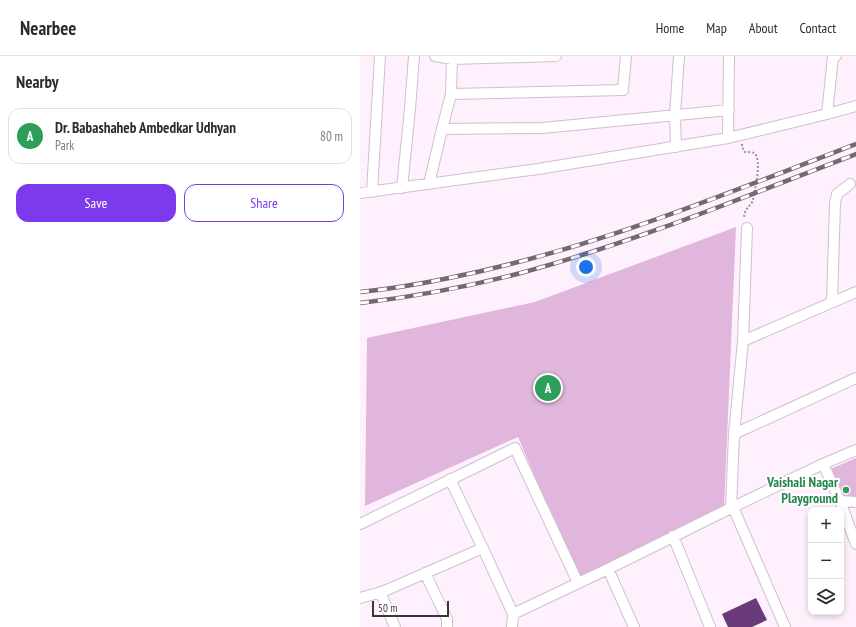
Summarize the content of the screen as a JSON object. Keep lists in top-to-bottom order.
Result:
{
  "places": ["Vaishali Nagar Playground"],
  "scale_bar": "50 m",
  "page": {
    "header": "Nearbee",
    "nav": [
      "Home",
      "Map",
      "About",
      "Contact"
    ],
    "heading": "Nearby",
    "list": [
      {
        "mark": "A",
        "name": "Dr. Babashaheb Ambedkar Udhyan",
        "note": "Park",
        "value": "80 m"
      }
    ],
    "buttons": ["Save", "Share"],
    "pins": "A",
    "map_buttons": ["+", "−"],
    "scale": "50 m"
  }
}
